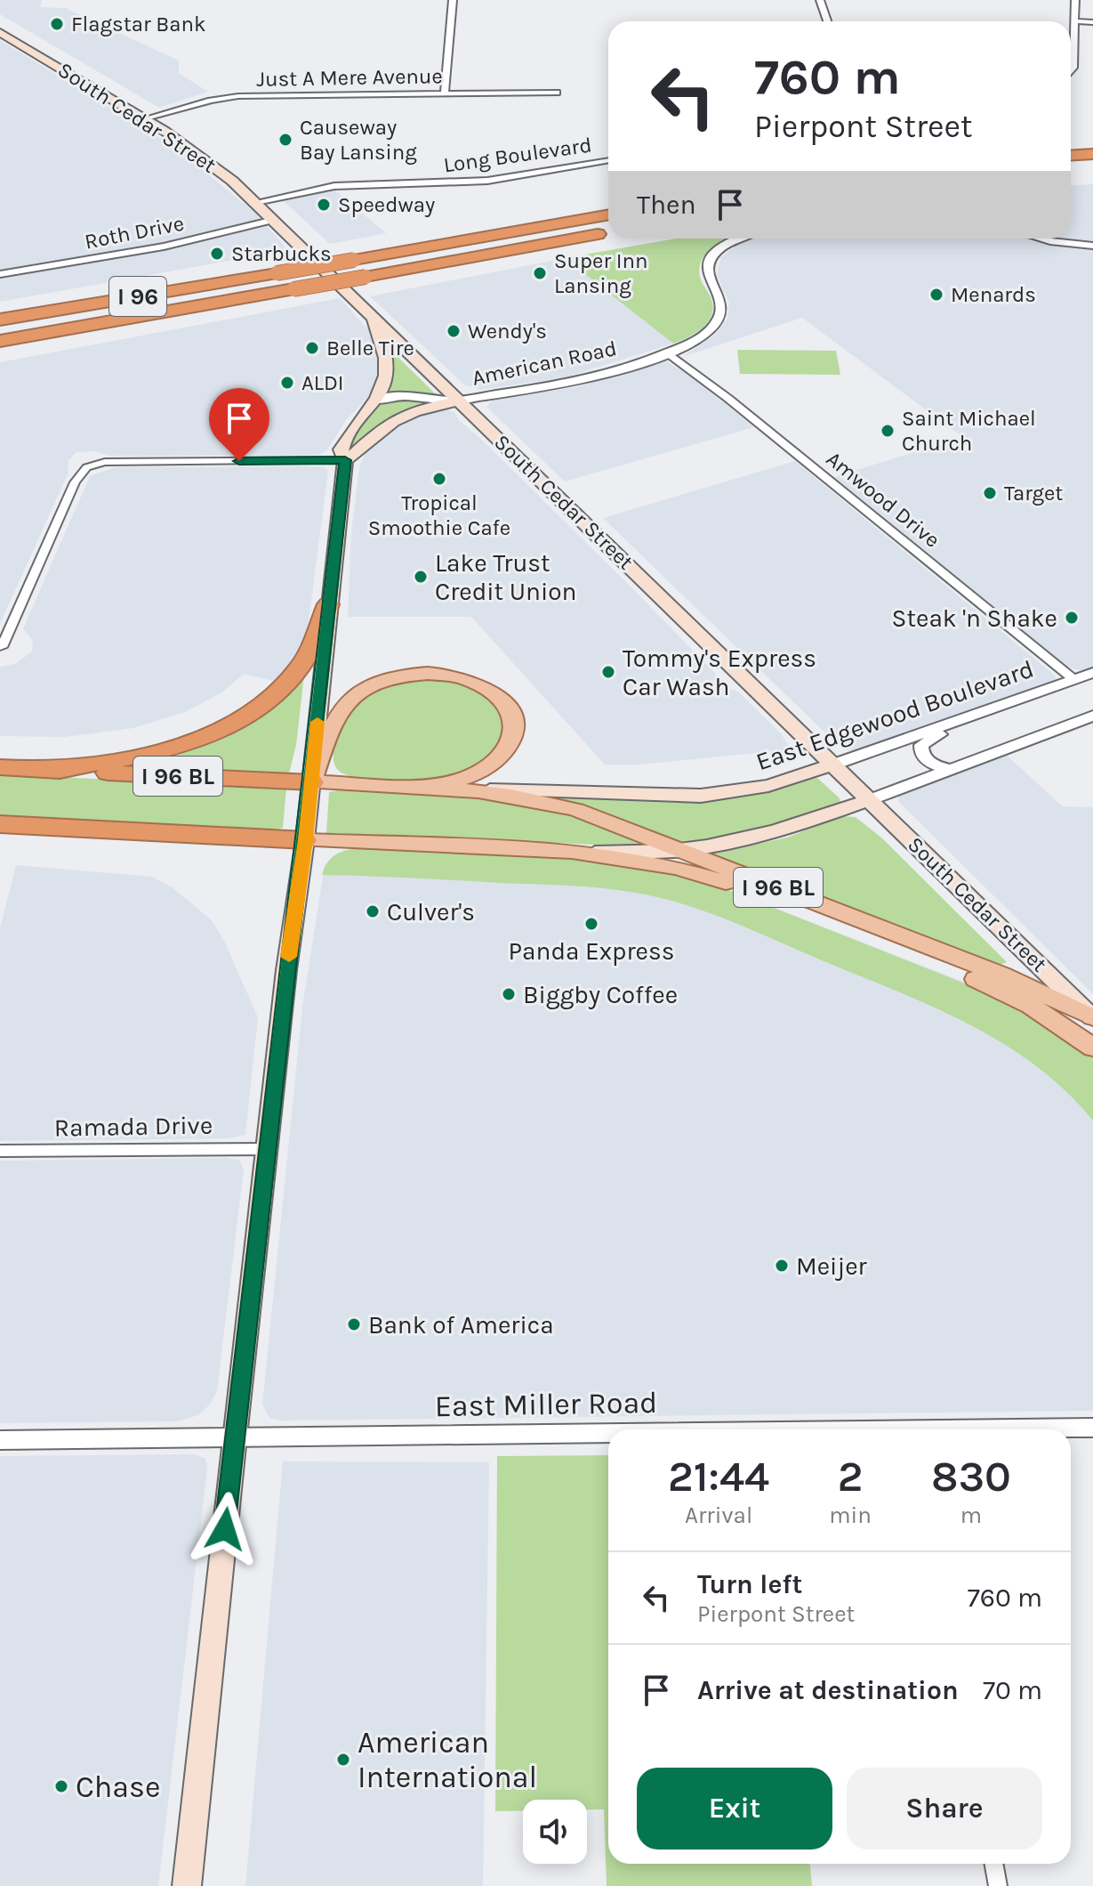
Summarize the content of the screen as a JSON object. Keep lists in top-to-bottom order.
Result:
{
  "streets": {
    "highway": ["I 96", "I 96 BL"],
    "main road": ["South Cedar Street", "East Edgewood Boulevard"],
    "street": [
      "Just A Mere Avenue",
      "Long Boulevard",
      "Roth Drive",
      "American Road",
      "Amwood Drive",
      "Ramada Drive",
      "East Miller Road"
    ]
  },
  "crossings": [
    ["Just A Mere Avenue", "South Cedar Street"],
    ["South Cedar Street", "Long Boulevard"],
    ["South Cedar Street", "Roth Drive"],
    ["South Cedar Street", "American Road"],
    ["South Cedar Street", "East Edgewood Boulevard"],
    ["South Cedar Street", "I 96 BL"],
    ["American Road", "Amwood Drive"],
    ["Amwood Drive", "East Edgewood Boulevard"],
    ["East Edgewood Boulevard", "I 96 BL"]
  ],
  "places": [
    "Flagstar Bank",
    "Causeway Bay Lansing",
    "Speedway",
    "Starbucks",
    "Super Inn Lansing",
    "Menards",
    "Wendy's",
    "Belle Tire",
    "ALDI",
    "Saint Michael Church",
    "Tropical Smoothie Cafe",
    "Target",
    "Lake Trust Credit Union",
    "Steak 'n Shake",
    "Tommy's Express Car Wash",
    "Culver's",
    "Panda Express",
    "Biggby Coffee",
    "Meijer",
    "Bank of America",
    "American International",
    "Chase"
  ],
  "page": {
    "turn": ["760 m", "Pierpont Street"],
    "then": "Then",
    "eta": [
      "21:44",
      "Arrival",
      "2",
      "min",
      "830",
      "m"
    ],
    "list": [
      {
        "name": "Turn left",
        "note": "Pierpont Street",
        "value": "760 m"
      },
      {
        "name": "Arrive at destination",
        "value": "70 m"
      }
    ],
    "buttons": ["Exit", "Share"]
  }
}
